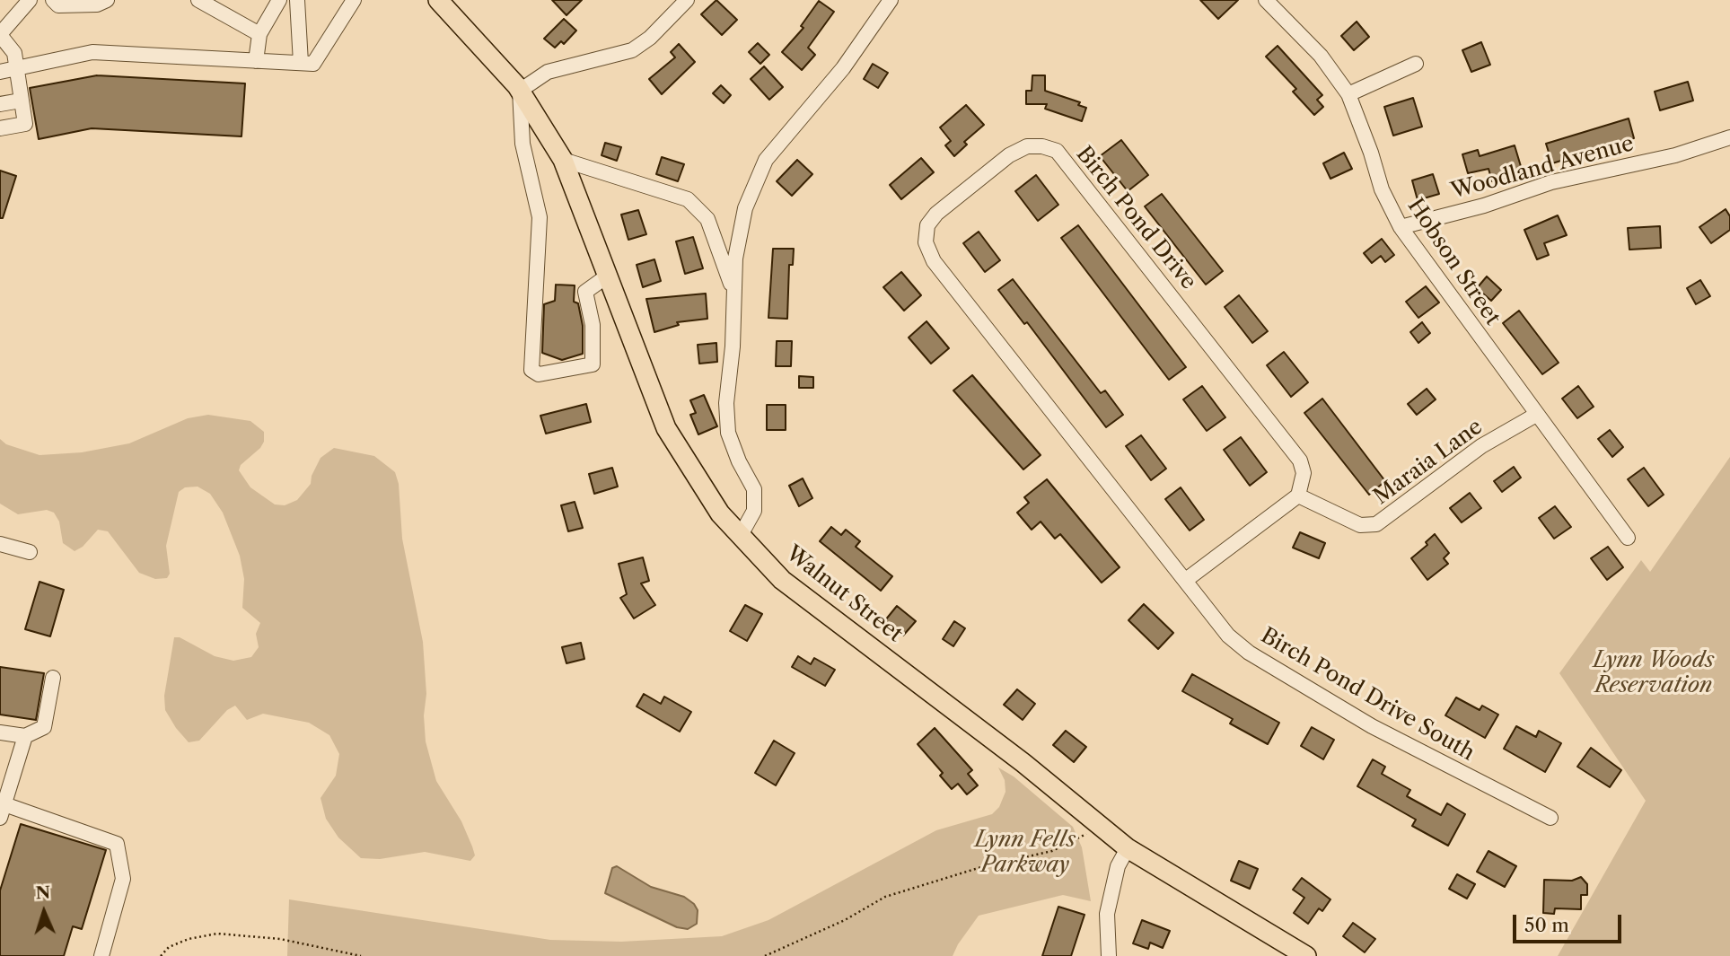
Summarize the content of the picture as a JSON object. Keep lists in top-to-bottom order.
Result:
{
  "streets": {
    "main road": ["Walnut Street"],
    "street": [
      "Woodland Avenue",
      "Birch Pond Drive",
      "Hobson Street",
      "Maraia Lane",
      "Birch Pond Drive South"
    ]
  },
  "crossings": [
    ["Woodland Avenue", "Hobson Street"],
    ["Birch Pond Drive", "Maraia Lane"],
    ["Birch Pond Drive", "Birch Pond Drive South"],
    ["Hobson Street", "Maraia Lane"]
  ],
  "parks": ["Lynn Woods Reservation", "Lynn Fells Parkway"],
  "scale_bar": "50 m",
  "north": "top"
}
